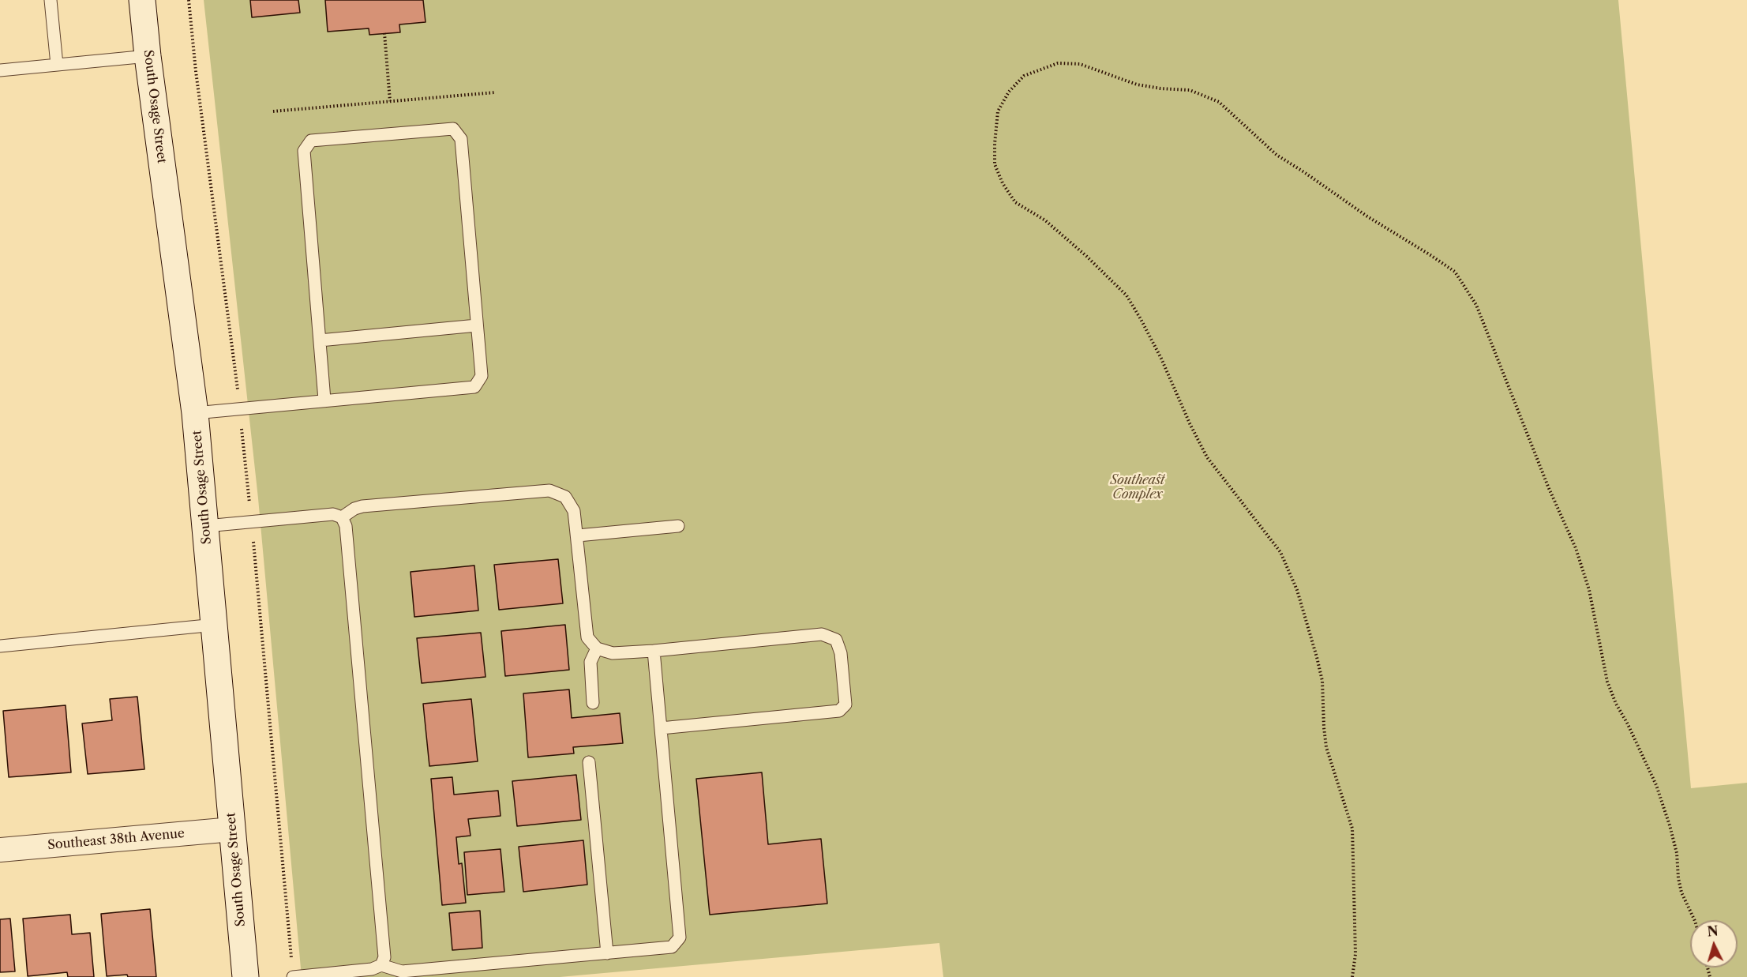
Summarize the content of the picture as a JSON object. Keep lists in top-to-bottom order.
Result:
{
  "streets": {
    "main road": ["South Osage Street"],
    "street": ["Southeast 38th Avenue"]
  },
  "crossings": [
    ["South Osage Street", "Southeast 38th Avenue"]
  ],
  "parks": ["Southeast Complex"],
  "north": "top"
}
